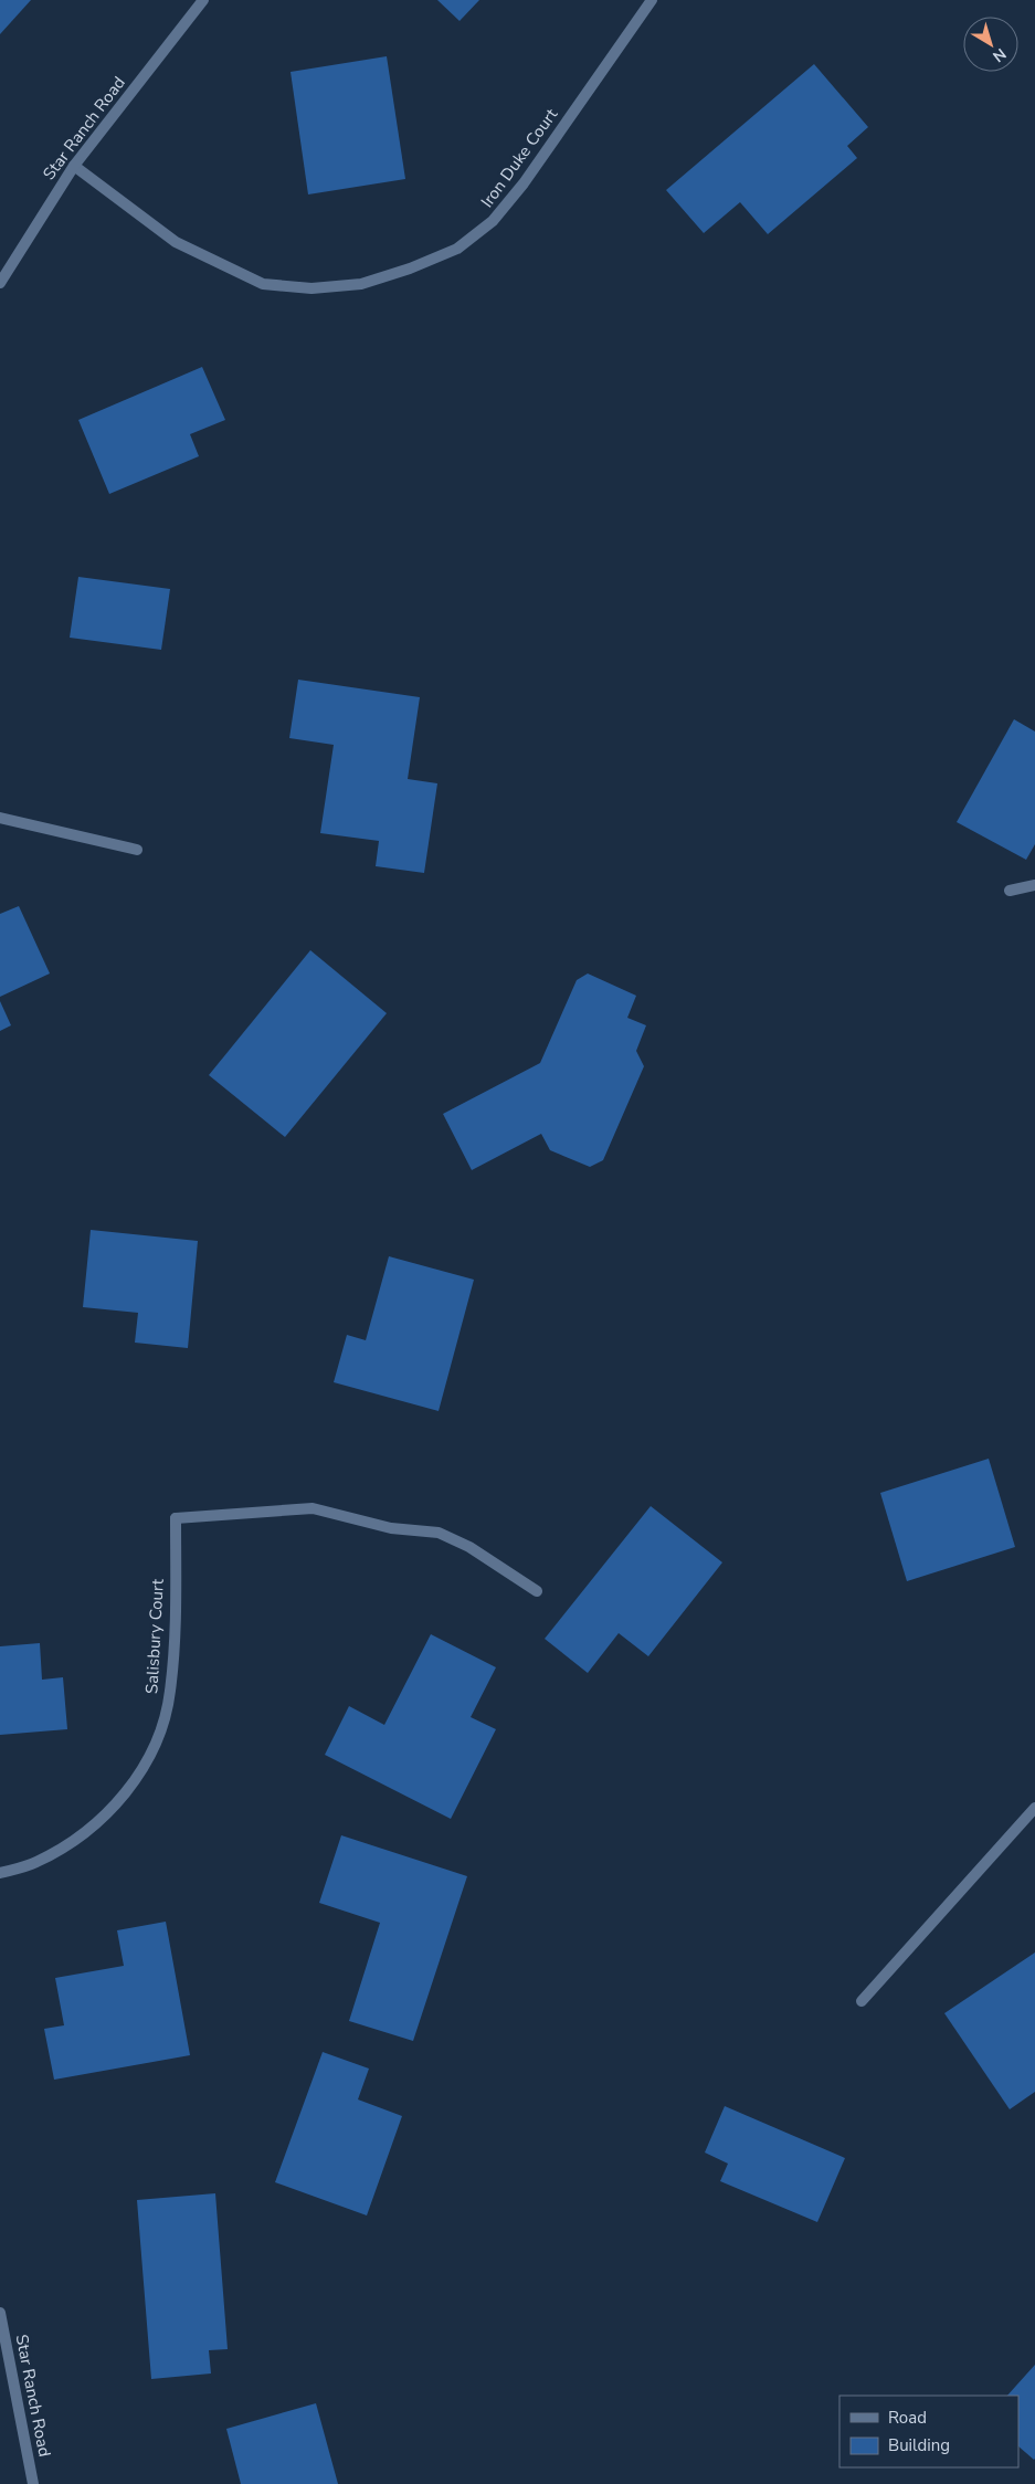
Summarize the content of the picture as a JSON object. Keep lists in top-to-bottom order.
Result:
{
  "streets": {
    "street": ["Star Ranch Road", "Iron Duke Court", "Salisbury Court"]
  },
  "crossings": [
    ["Star Ranch Road", "Iron Duke Court"]
  ],
  "legend": ["Road", "Building"],
  "north": "bottom right"
}
